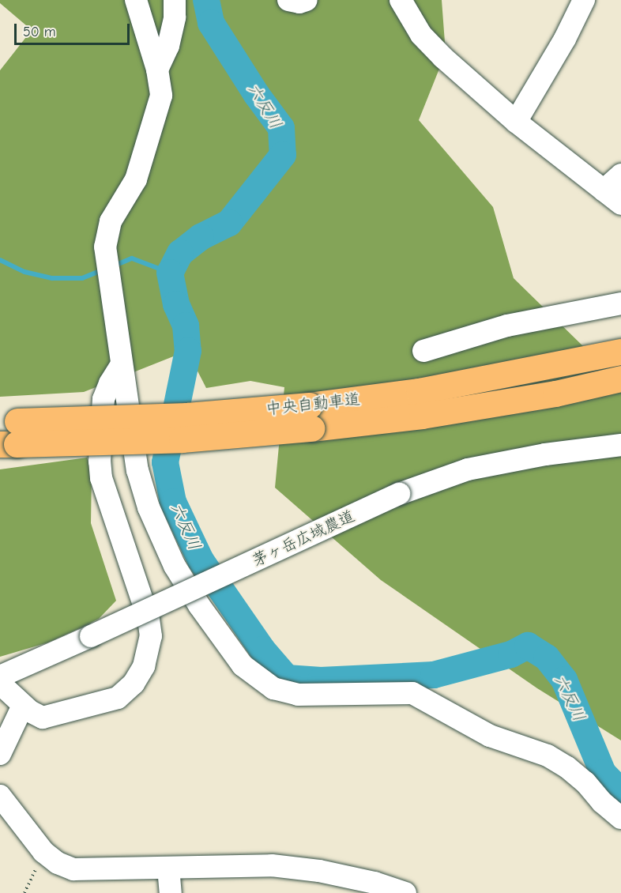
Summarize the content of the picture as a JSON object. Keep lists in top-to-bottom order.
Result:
{
  "streets": {
    "highway": ["中央自動車道"],
    "street": ["茅ヶ岳広域農道"]
  },
  "water": ["六反川"],
  "scale_bar": "50 m"
}
